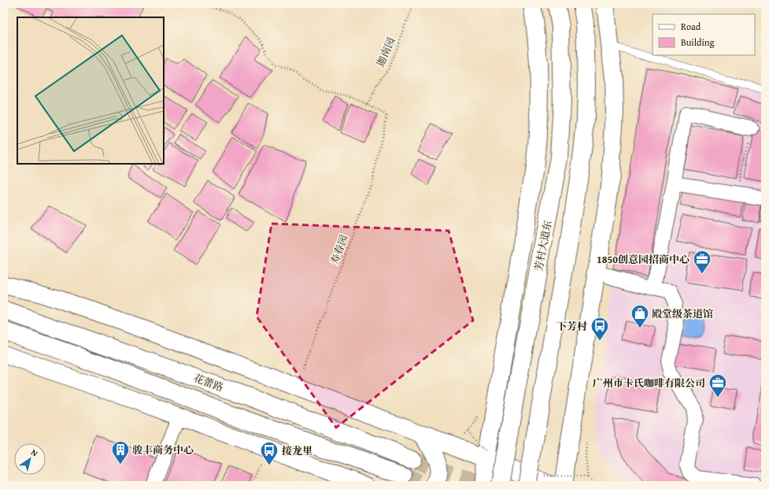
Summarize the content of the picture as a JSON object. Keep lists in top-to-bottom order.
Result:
{
  "streets": {
    "main road": ["芳村大道东", "花蕾路"],
    "path": ["迦南园", "寿春园"]
  },
  "crossings": [
    ["迦南园", "寿春园"]
  ],
  "places": {
    "office": ["1850创意园招商中心", "广州市卡氏咖啡有限公司"],
    "shop": ["殿堂级茶道馆"],
    "bus stop": ["下芳村", "接龙里"],
    "building": ["骏丰商务中心"]
  },
  "legend": ["Road", "Building"],
  "north": "top right"
}
